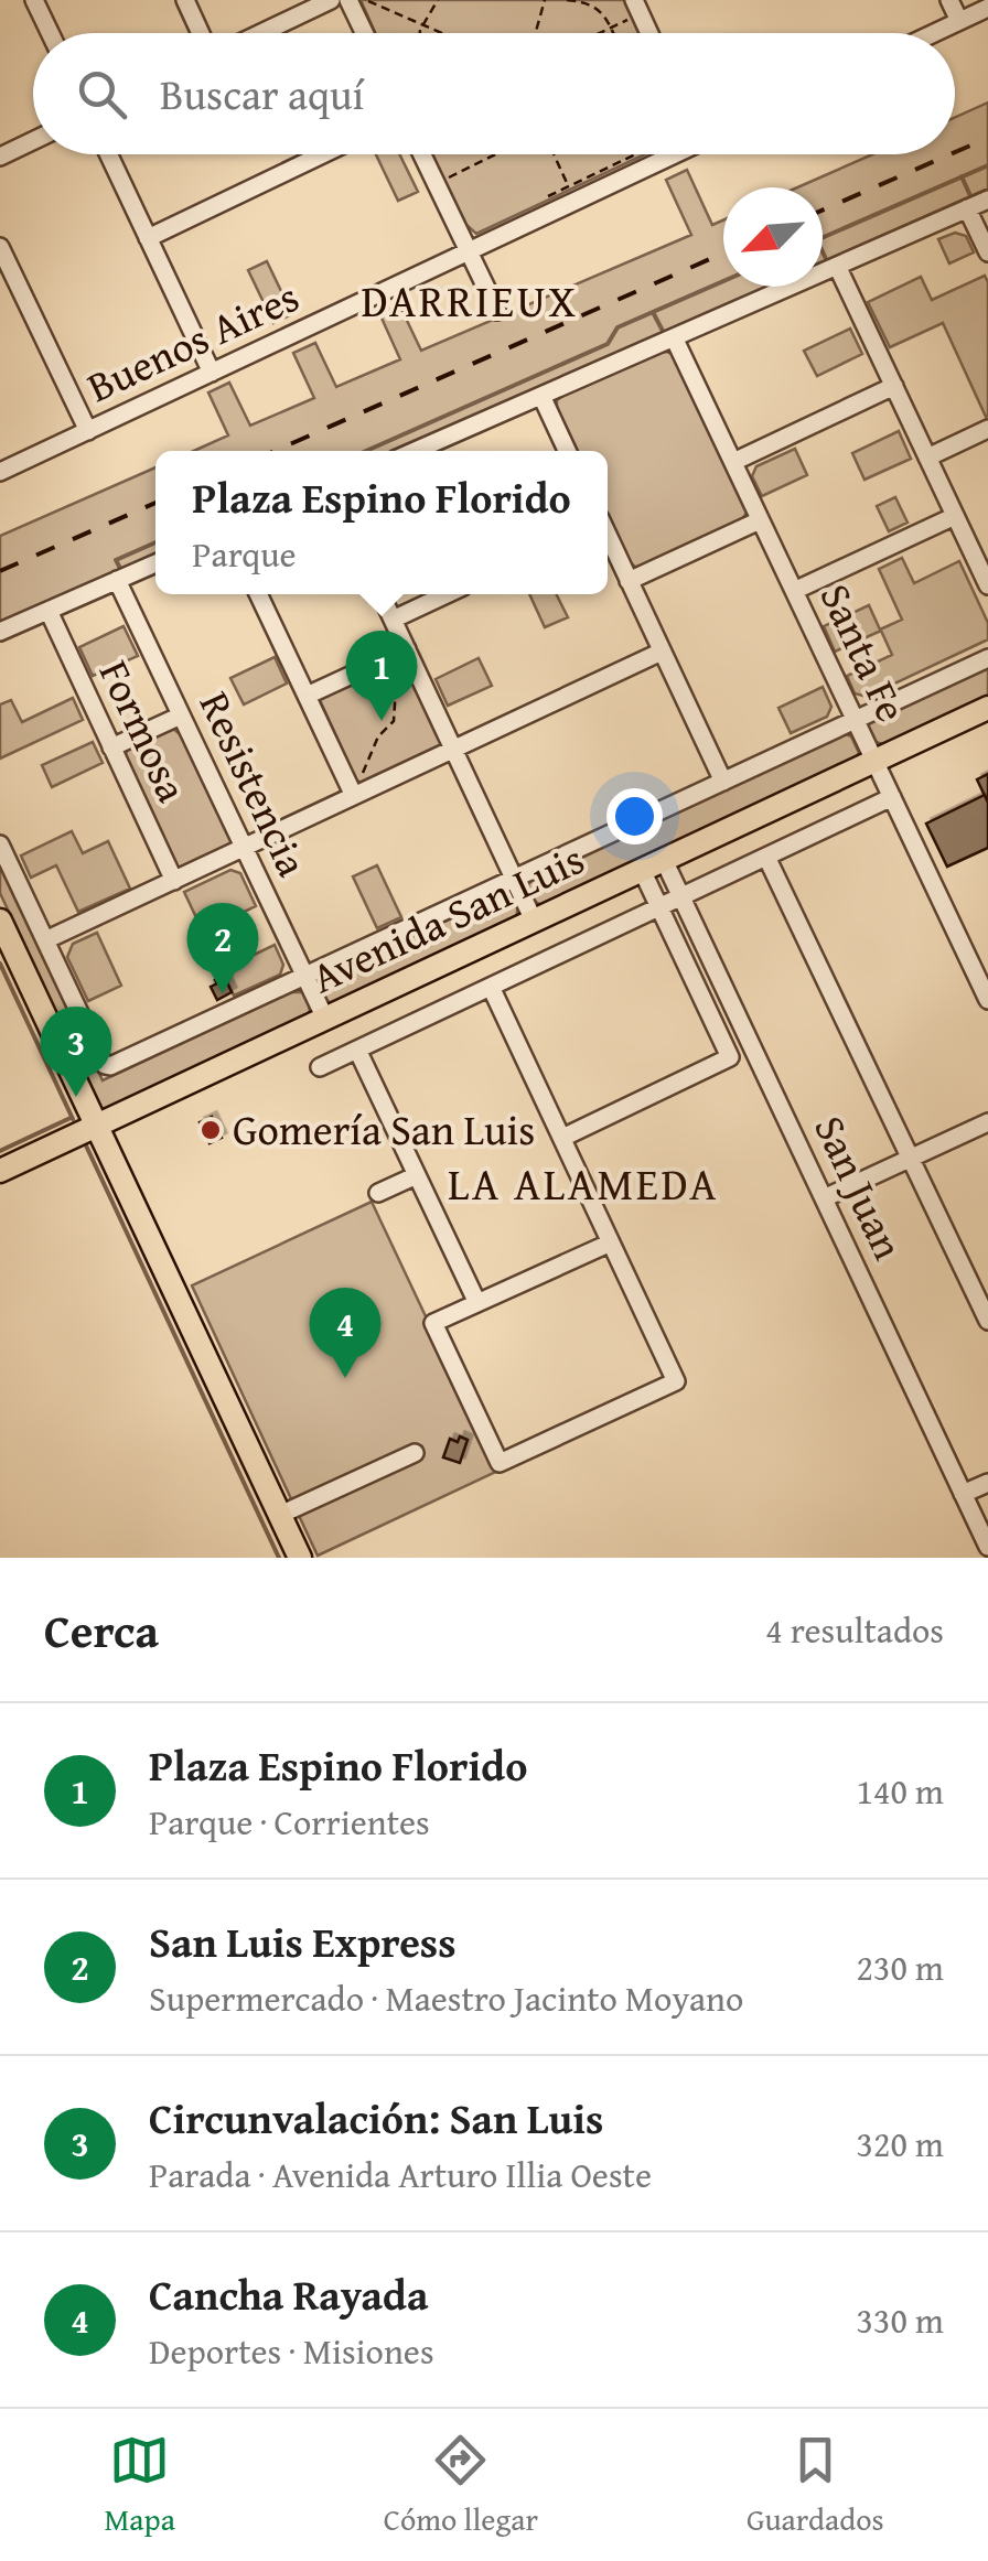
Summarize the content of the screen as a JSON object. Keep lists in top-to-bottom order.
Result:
{
  "streets": {
    "main road": ["Avenida San Luis"],
    "street": [
      "Buenos Aires",
      "Santa Fe",
      "Formosa",
      "Resistencia",
      "San Juan"
    ]
  },
  "crossings": [
    ["Santa Fe", "Avenida San Luis"],
    ["Resistencia", "Avenida San Luis"],
    ["Avenida San Luis", "San Juan"]
  ],
  "districts": ["DARRIEUX", "LA ALAMEDA"],
  "places": ["Gomería San Luis"],
  "north": "bottom left",
  "page": {
    "search": "Buscar aquí",
    "popup": ["Plaza Espino Florido", "Parque"],
    "pins": [
      "1",
      "2",
      "3",
      "4"
    ],
    "heading": ["Cerca", "4 resultados"],
    "list": [
      {
        "mark": "1",
        "name": "Plaza Espino Florido",
        "note": "Parque · Corrientes",
        "value": "140 m"
      },
      {
        "mark": "2",
        "name": "San Luis Express",
        "note": "Supermercado · Maestro Jacinto Moyano",
        "value": "230 m"
      },
      {
        "mark": "3",
        "name": "Circunvalación: San Luis",
        "note": "Parada · Avenida Arturo Illia Oeste",
        "value": "320 m"
      },
      {
        "mark": "4",
        "name": "Cancha Rayada",
        "note": "Deportes · Misiones",
        "value": "330 m"
      }
    ],
    "nav": ["Mapa", "Cómo llegar", "Guardados"]
  }
}
